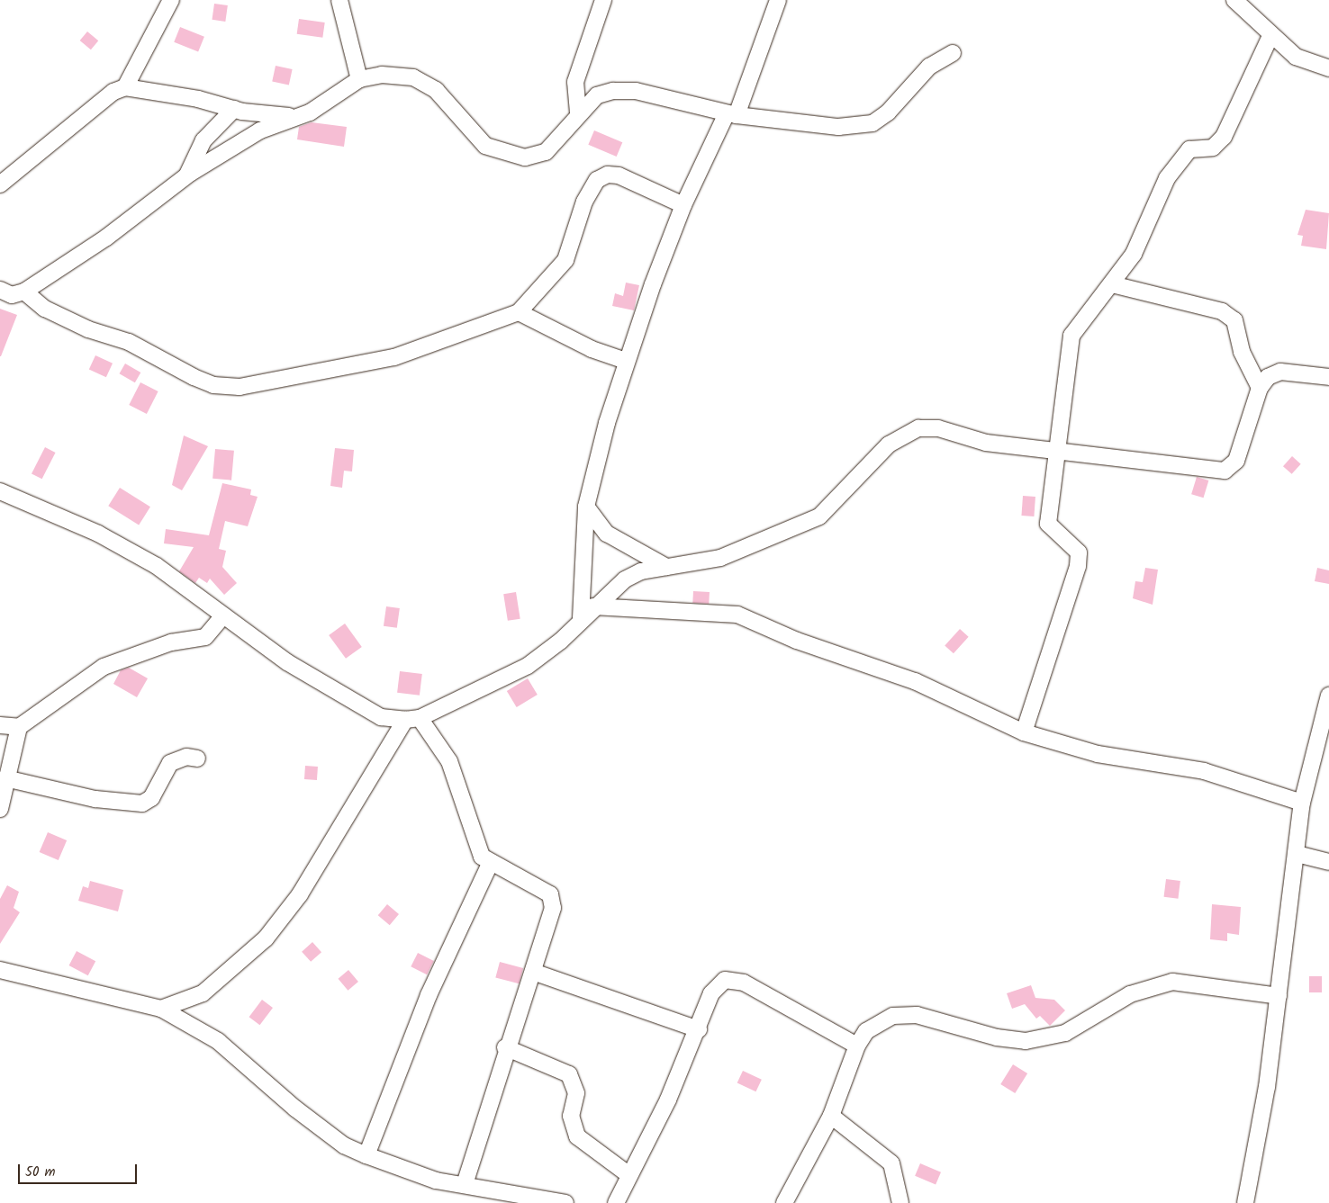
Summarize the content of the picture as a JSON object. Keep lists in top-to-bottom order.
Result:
{
  "scale_bar": "50 m"
}
